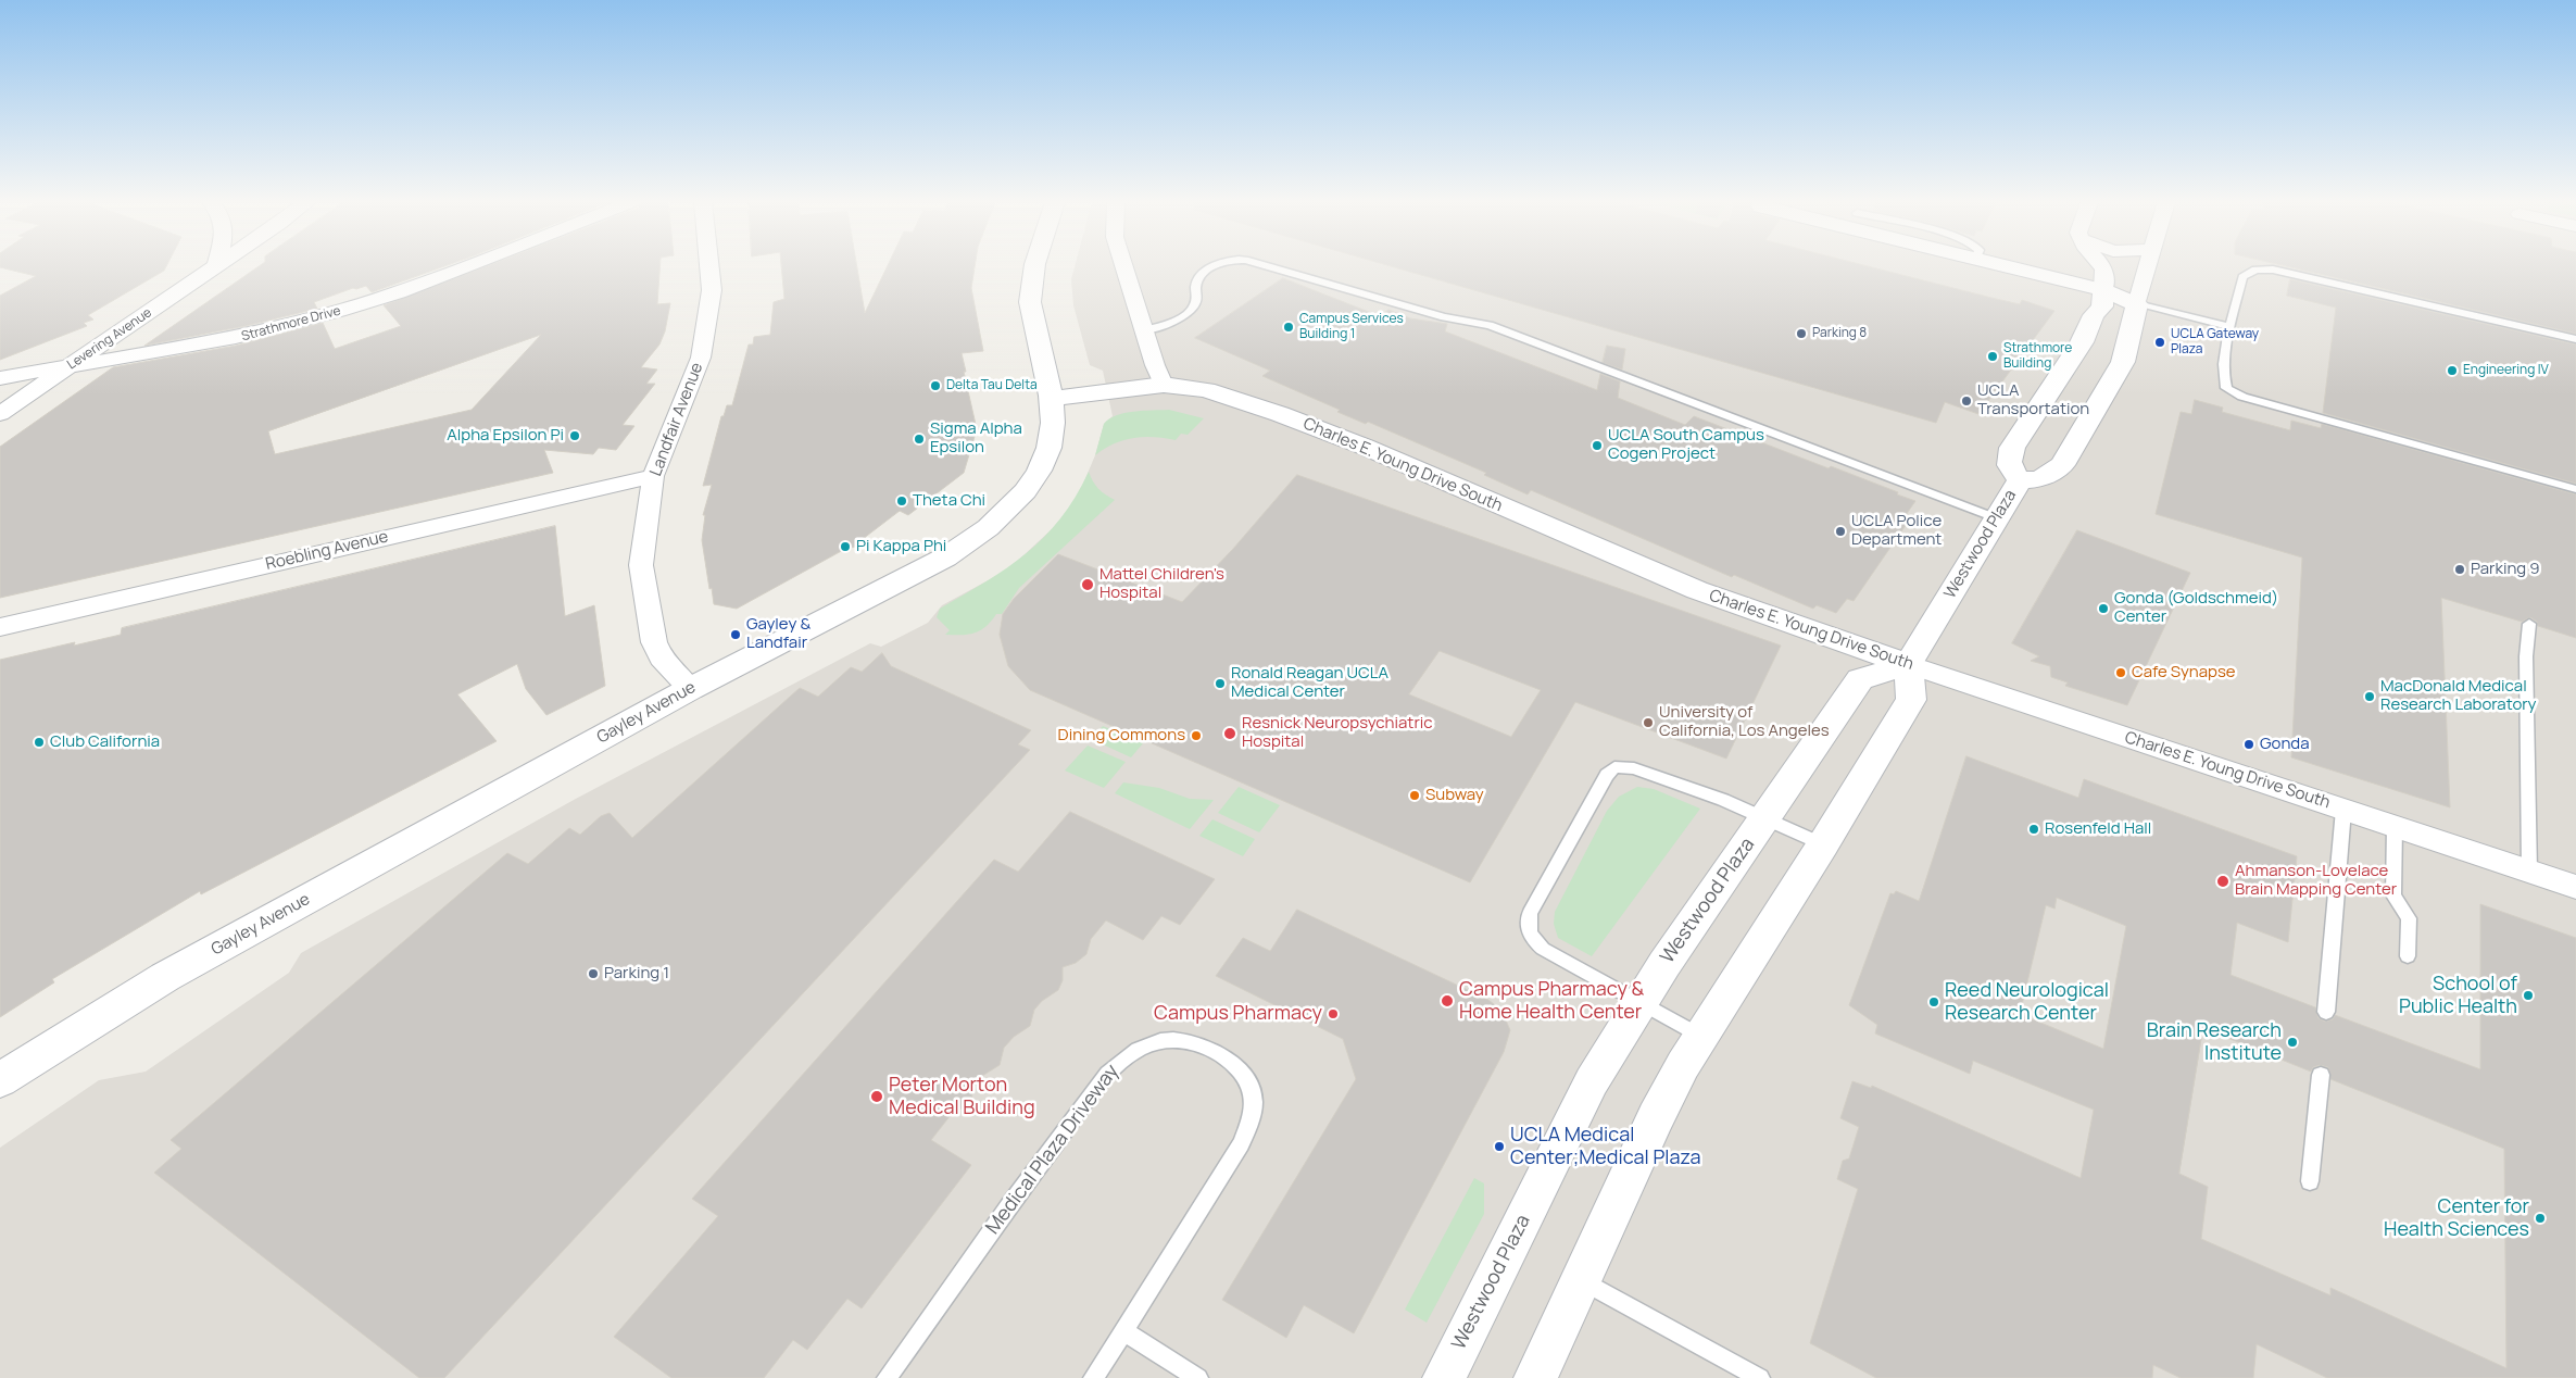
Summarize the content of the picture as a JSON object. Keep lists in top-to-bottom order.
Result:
{
  "streets": {
    "street": [
      "Strathmore Drive",
      "Levering Avenue",
      "Landfair Avenue",
      "Charles E. Young Drive South",
      "Westwood Plaza",
      "Roebling Avenue",
      "Gayley Avenue"
    ],
    "lane": ["Medical Plaza Driveway"]
  },
  "crossings": [
    ["Strathmore Drive", "Levering Avenue"],
    ["Landfair Avenue", "Roebling Avenue"],
    ["Landfair Avenue", "Gayley Avenue"],
    ["Charles E. Young Drive South", "Westwood Plaza"],
    ["Charles E. Young Drive South", "Gayley Avenue"]
  ],
  "places": [
    "Campus Services Building 1",
    "Parking 8",
    "UCLA Gateway Plaza",
    "Strathmore Building",
    "Engineering IV",
    "Delta Tau Delta",
    "UCLA Transportation",
    "Alpha Epsilon Pi",
    "Sigma Alpha Epsilon",
    "UCLA South Campus Cogen Project",
    "Theta Chi",
    "UCLA Police Department",
    "Pi Kappa Phi",
    "Parking 9",
    "Mattel Children's Hospital",
    "Gonda (Goldschmeid) Center",
    "Gayley & Landfair",
    "Cafe Synapse",
    "Ronald Reagan UCLA Medical Center",
    "MacDonald Medical Research Laboratory",
    "University of California, Los Angeles",
    "Resnick Neuropsychiatric Hospital",
    "Dining Commons",
    "Club California",
    "Gonda",
    "Subway",
    "Rosenfeld Hall",
    "Ahmanson-Lovelace Brain Mapping Center",
    "Parking 1",
    "School of Public Health",
    "Campus Pharmacy & Home Health Center",
    "Reed Neurological Research Center",
    "Campus Pharmacy",
    "Brain Research Institute",
    "Peter Morton Medical Building",
    "UCLA Medical Center;Medical Plaza",
    "Center for Health Sciences"
  ]
}
